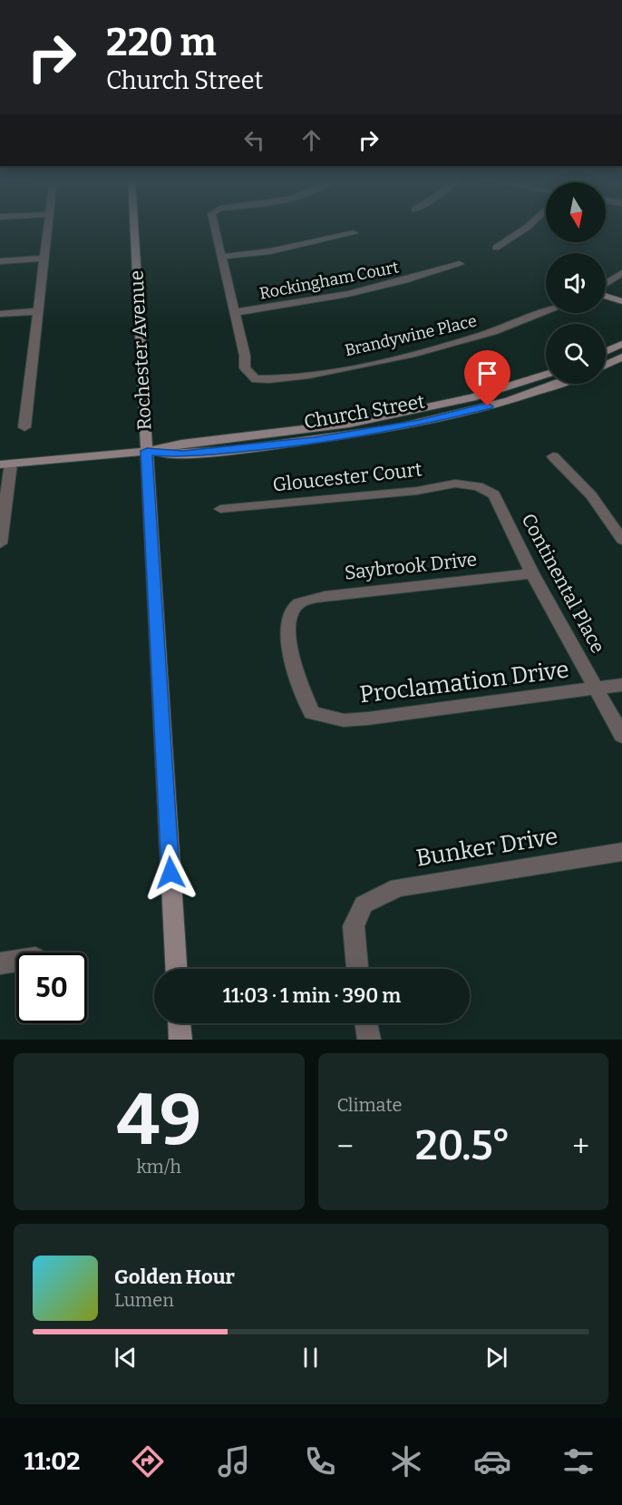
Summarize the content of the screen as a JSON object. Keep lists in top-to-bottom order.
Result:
{
  "streets": {
    "main road": ["Rochester Avenue", "Church Street"],
    "street": [
      "Rockingham Court",
      "Brandywine Place",
      "Gloucester Court",
      "Saybrook Drive",
      "Continental Place",
      "Proclamation Drive",
      "Bunker Drive"
    ]
  },
  "crossings": [
    ["Rockingham Court", "Brandywine Place"],
    ["Rochester Avenue", "Church Street"],
    ["Gloucester Court", "Continental Place"],
    ["Saybrook Drive", "Continental Place"],
    ["Saybrook Drive", "Proclamation Drive"],
    ["Continental Place", "Proclamation Drive"]
  ],
  "north": "bottom",
  "page": {
    "turn": ["220 m", "Church Street"],
    "limit": "50",
    "trip": "11:03 · 1 min · 390 m",
    "tile": [
      ["49", "km/h"],
      "Climate"
    ],
    "heat": ["−", "20.5°", "+"],
    "song": ["Golden Hour", "Lumen"],
    "tabs": "11:02"
  }
}
